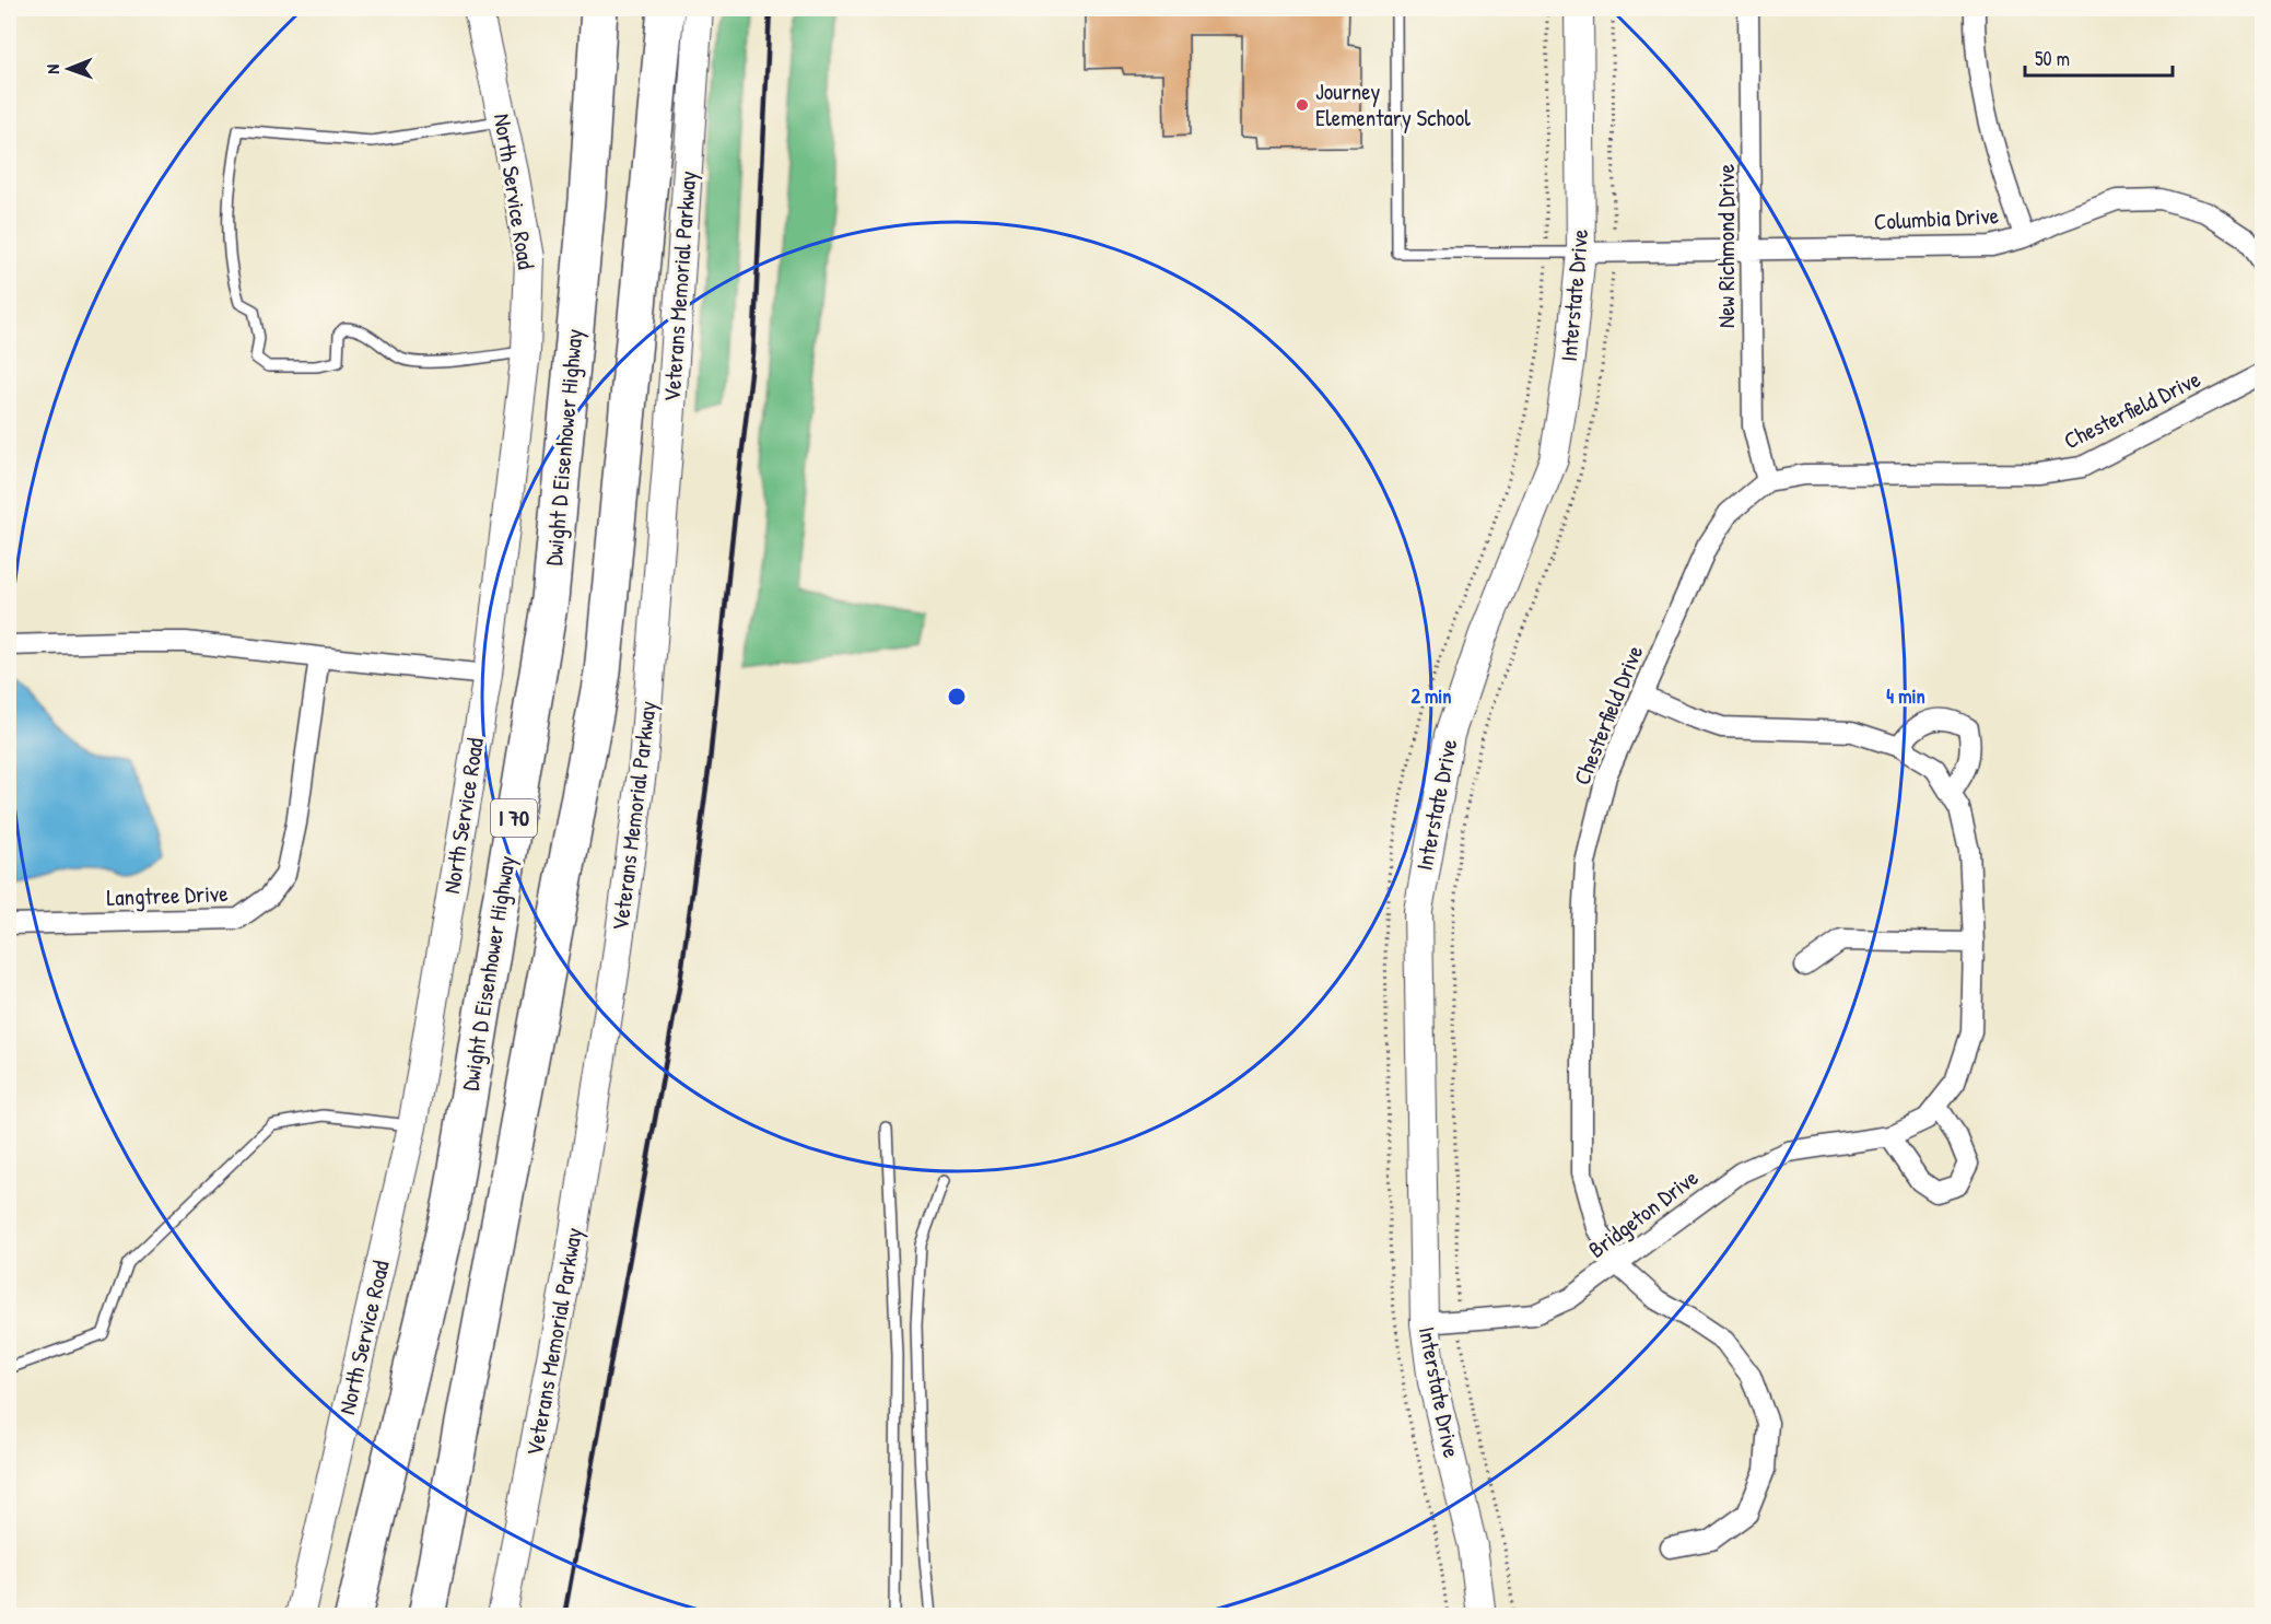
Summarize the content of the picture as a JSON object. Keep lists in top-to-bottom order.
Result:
{
  "streets": {
    "highway": ["Dwight D Eisenhower Highway", "I 70"],
    "street": [
      "North Service Road",
      "Columbia Drive",
      "New Richmond Drive",
      "Veterans Memorial Parkway",
      "Interstate Drive",
      "Chesterfield Drive",
      "Langtree Drive",
      "Bridgeton Drive"
    ]
  },
  "crossings": [
    ["Columbia Drive", "New Richmond Drive"],
    ["Columbia Drive", "Interstate Drive"],
    ["New Richmond Drive", "Chesterfield Drive"],
    ["Interstate Drive", "Bridgeton Drive"],
    ["Chesterfield Drive", "Bridgeton Drive"]
  ],
  "places": ["Journey Elementary School"],
  "scale_bar": "50 m",
  "north": "left",
  "rings": ["2 min", "4 min"]
}
